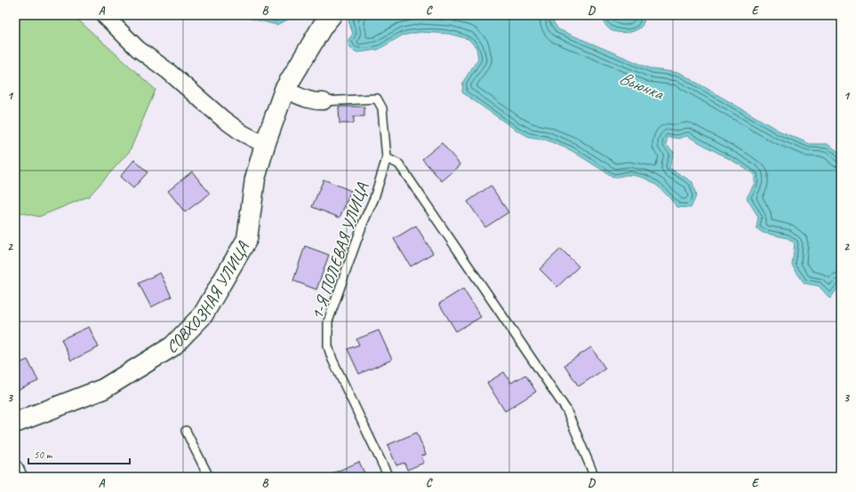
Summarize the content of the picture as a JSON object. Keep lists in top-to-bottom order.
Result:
{
  "streets": {
    "street": ["СОВХОЗНАЯ УЛИЦА"],
    "lane": ["1-Я ПОЛЕВАЯ УЛИЦА"]
  },
  "water": ["Вьюнка"],
  "scale_bar": "50 m",
  "grid": {
    "columns": [
      "A",
      "B",
      "C",
      "D",
      "E"
    ],
    "rows": ["1", "2", "3"]
  }
}
